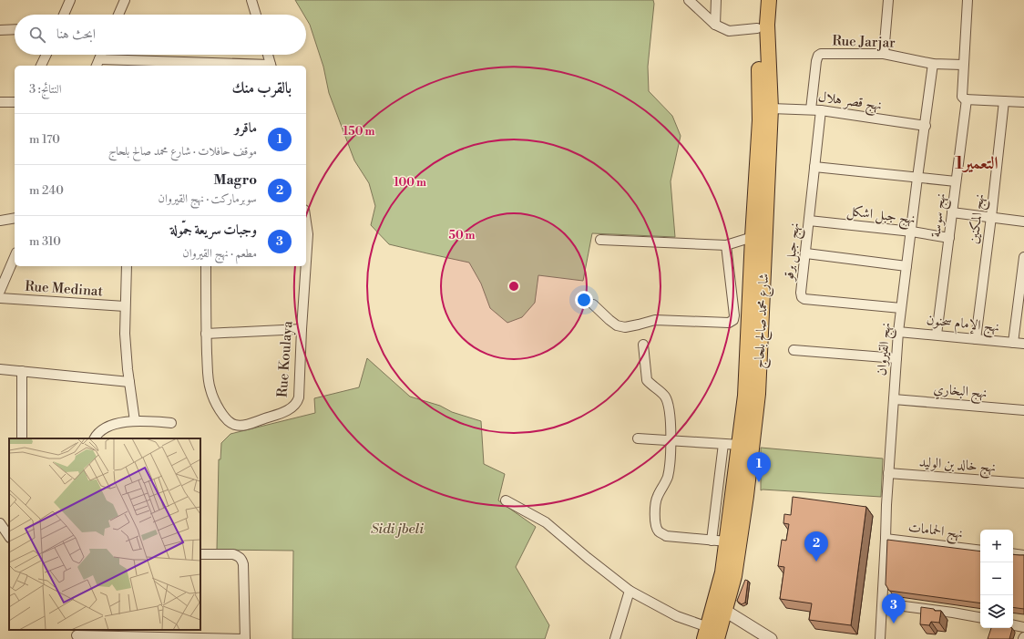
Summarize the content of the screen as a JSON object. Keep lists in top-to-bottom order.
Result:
{
  "streets": {
    "main road": ["شارع محمد صالح بلحاج"],
    "street": [
      "Rue Jarjar",
      "نهج قصر هلال",
      "نهج جبل اشكل",
      "نهج سوسة",
      "نهج المكنين",
      "نهج جبل برقو",
      "Rue Medinat",
      "نهج الإمام سحنون",
      "نهج القيروان",
      "Rue Koulaya",
      "نهج البخاري",
      "نهج خالد بن الوليد",
      "نهج الحمامات"
    ]
  },
  "crossings": [
    ["Rue Jarjar", "نهج قصر هلال"],
    ["Rue Jarjar", "نهج سوسة"],
    ["Rue Jarjar", "نهج جبل برقو"],
    ["Rue Jarjar", "نهج القيروان"],
    ["نهج قصر هلال", "نهج جبل برقو"],
    ["نهج قصر هلال", "شارع محمد صالح بلحاج"],
    ["نهج قصر هلال", "نهج القيروان"],
    ["نهج جبل اشكل", "نهج سوسة"],
    ["نهج جبل اشكل", "نهج جبل برقو"],
    ["نهج جبل اشكل", "نهج القيروان"],
    ["نهج سوسة", "نهج الإمام سحنون"],
    ["نهج المكنين", "نهج الإمام سحنون"],
    ["نهج جبل برقو", "نهج القيروان"],
    ["نهج الإمام سحنون", "نهج القيروان"],
    ["نهج القيروان", "نهج البخاري"],
    ["نهج القيروان", "نهج خالد بن الوليد"],
    ["نهج القيروان", "نهج الحمامات"]
  ],
  "districts": ["التعمير1"],
  "parks": ["Sidi jbeli"],
  "page": {
    "search": "ابحث هنا",
    "heading": ["بالقرب منك", "النتائج: 3"],
    "list": [
      {
        "mark": "1",
        "name": "ماقرو",
        "note": "موقف حافلات · شارع محمد صالح بلحاج",
        "value": "170 m"
      },
      {
        "mark": "2",
        "name": "Magro",
        "note": "سوبرماركت · نهج القيروان",
        "value": "240 m"
      },
      {
        "mark": "3",
        "name": "وجبات سريعة جمّولة",
        "note": "مطعم · نهج القيروان",
        "value": "310 m"
      }
    ],
    "pins": ["1", "2", "3"],
    "map_buttons": ["+", "−"]
  },
  "rings": ["150 m", "100 m", "50 m"]
}
